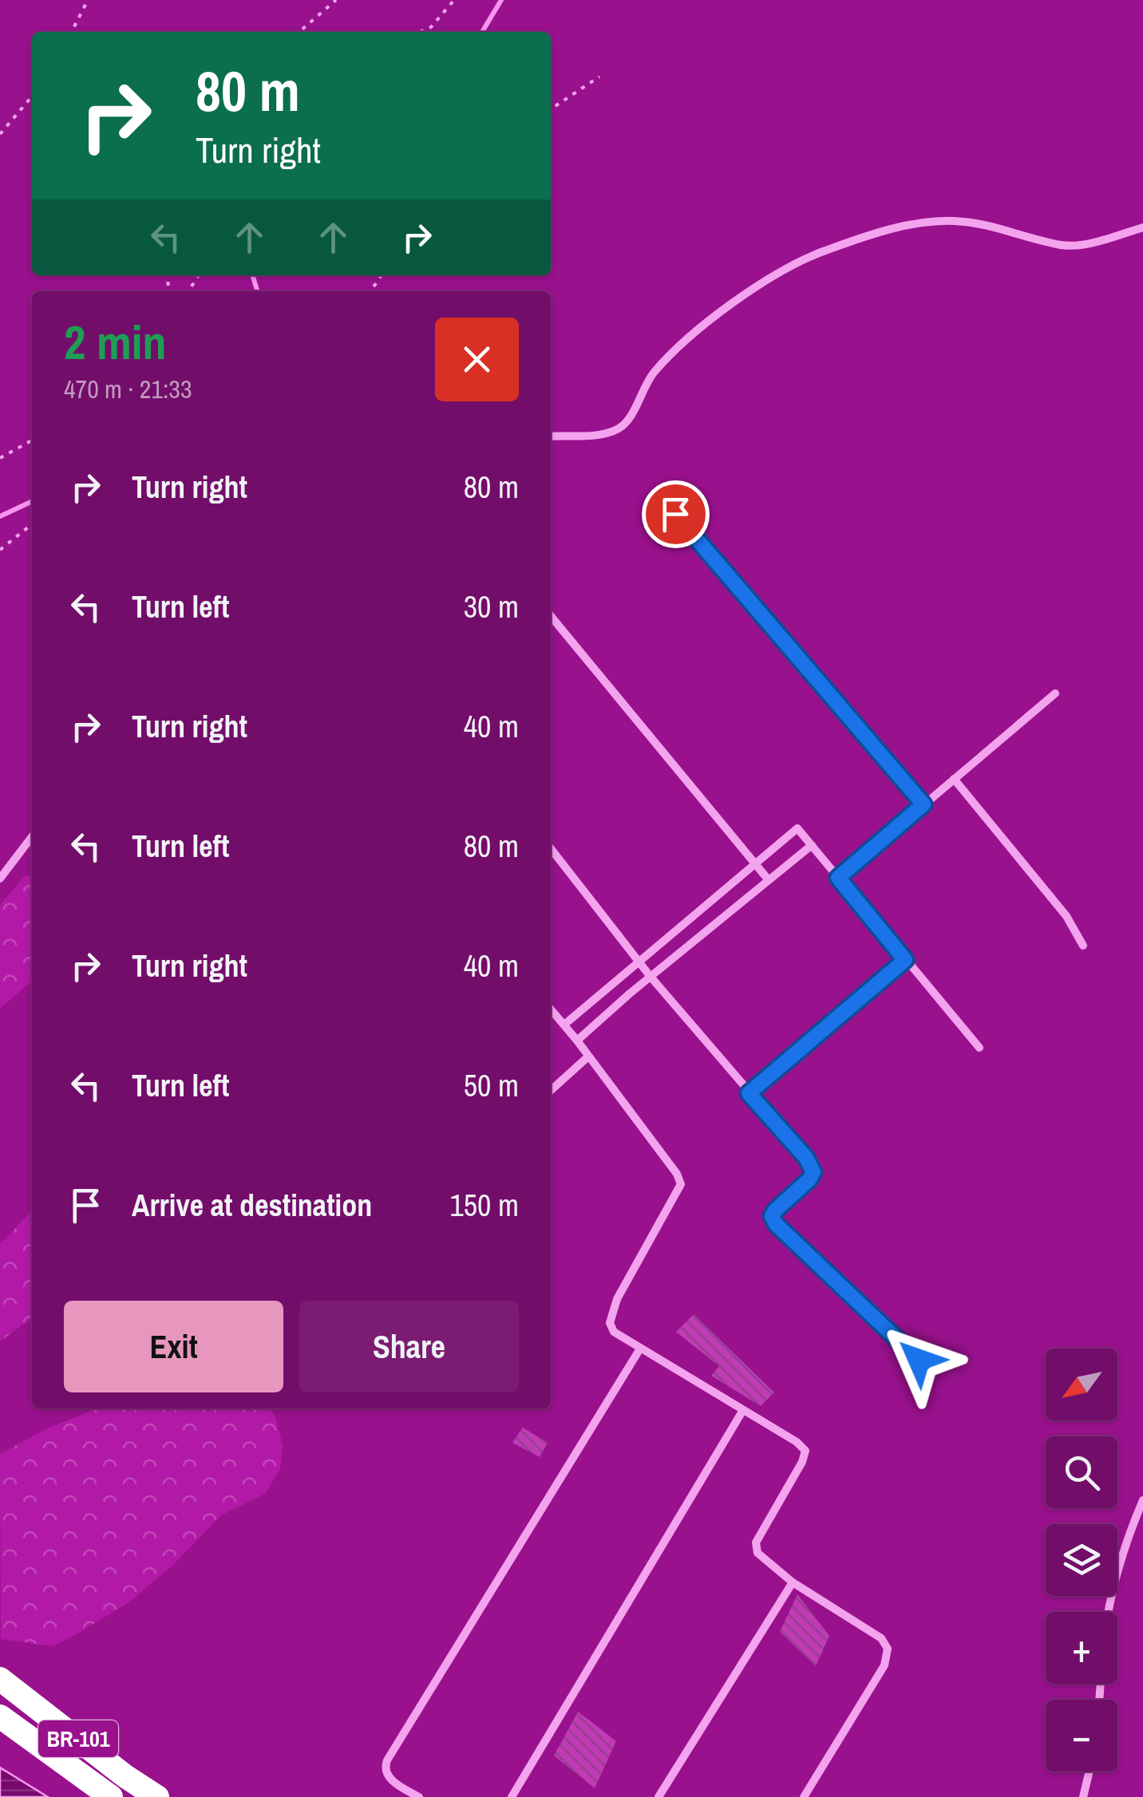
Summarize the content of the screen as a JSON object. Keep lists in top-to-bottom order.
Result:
{
  "streets": {
    "highway": ["BR-101"]
  },
  "north": "bottom left",
  "page": {
    "turn": ["80 m", "Turn right"],
    "heading": ["2 min", "470 m · 21:33"],
    "list": [
      {
        "name": "Turn right",
        "value": "80 m"
      },
      {
        "name": "Turn left",
        "value": "30 m"
      },
      {
        "name": "Turn right",
        "value": "40 m"
      },
      {
        "name": "Turn left",
        "value": "80 m"
      },
      {
        "name": "Turn right",
        "value": "40 m"
      },
      {
        "name": "Turn left",
        "value": "50 m"
      },
      {
        "name": "Arrive at destination",
        "value": "150 m"
      }
    ],
    "buttons": ["Exit", "Share"],
    "map_buttons": ["+", "−"]
  }
}
